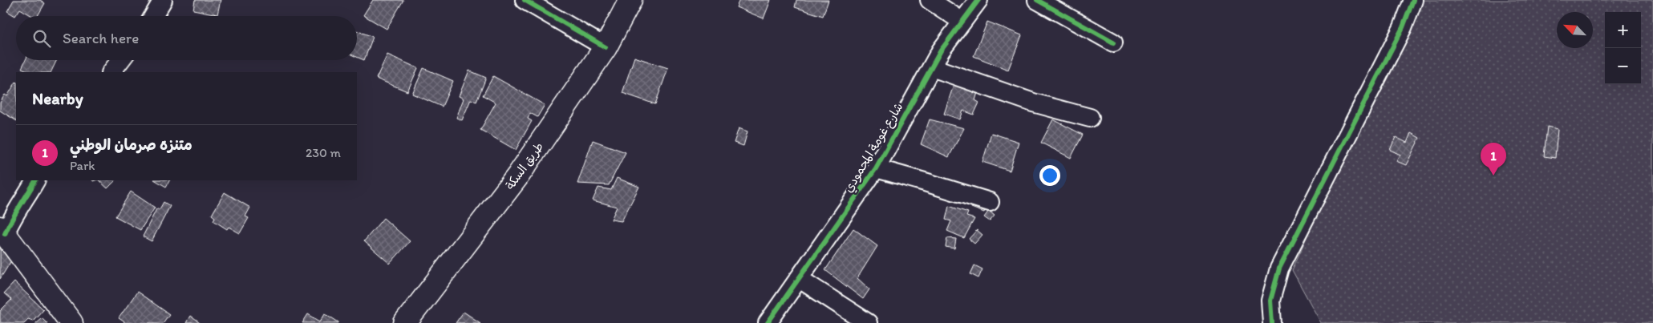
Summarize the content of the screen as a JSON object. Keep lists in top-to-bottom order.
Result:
{
  "streets": {
    "main road": ["طريق السكة"],
    "street": ["شارع غومة المحمودي"]
  },
  "north": "top left",
  "page": {
    "map_buttons": ["+", "−"],
    "search": "Search here",
    "heading": "Nearby",
    "list": [
      {
        "mark": "1",
        "name": "متنزه صرمان الوطني",
        "note": "Park",
        "value": "230 m"
      }
    ],
    "pins": "1"
  }
}
